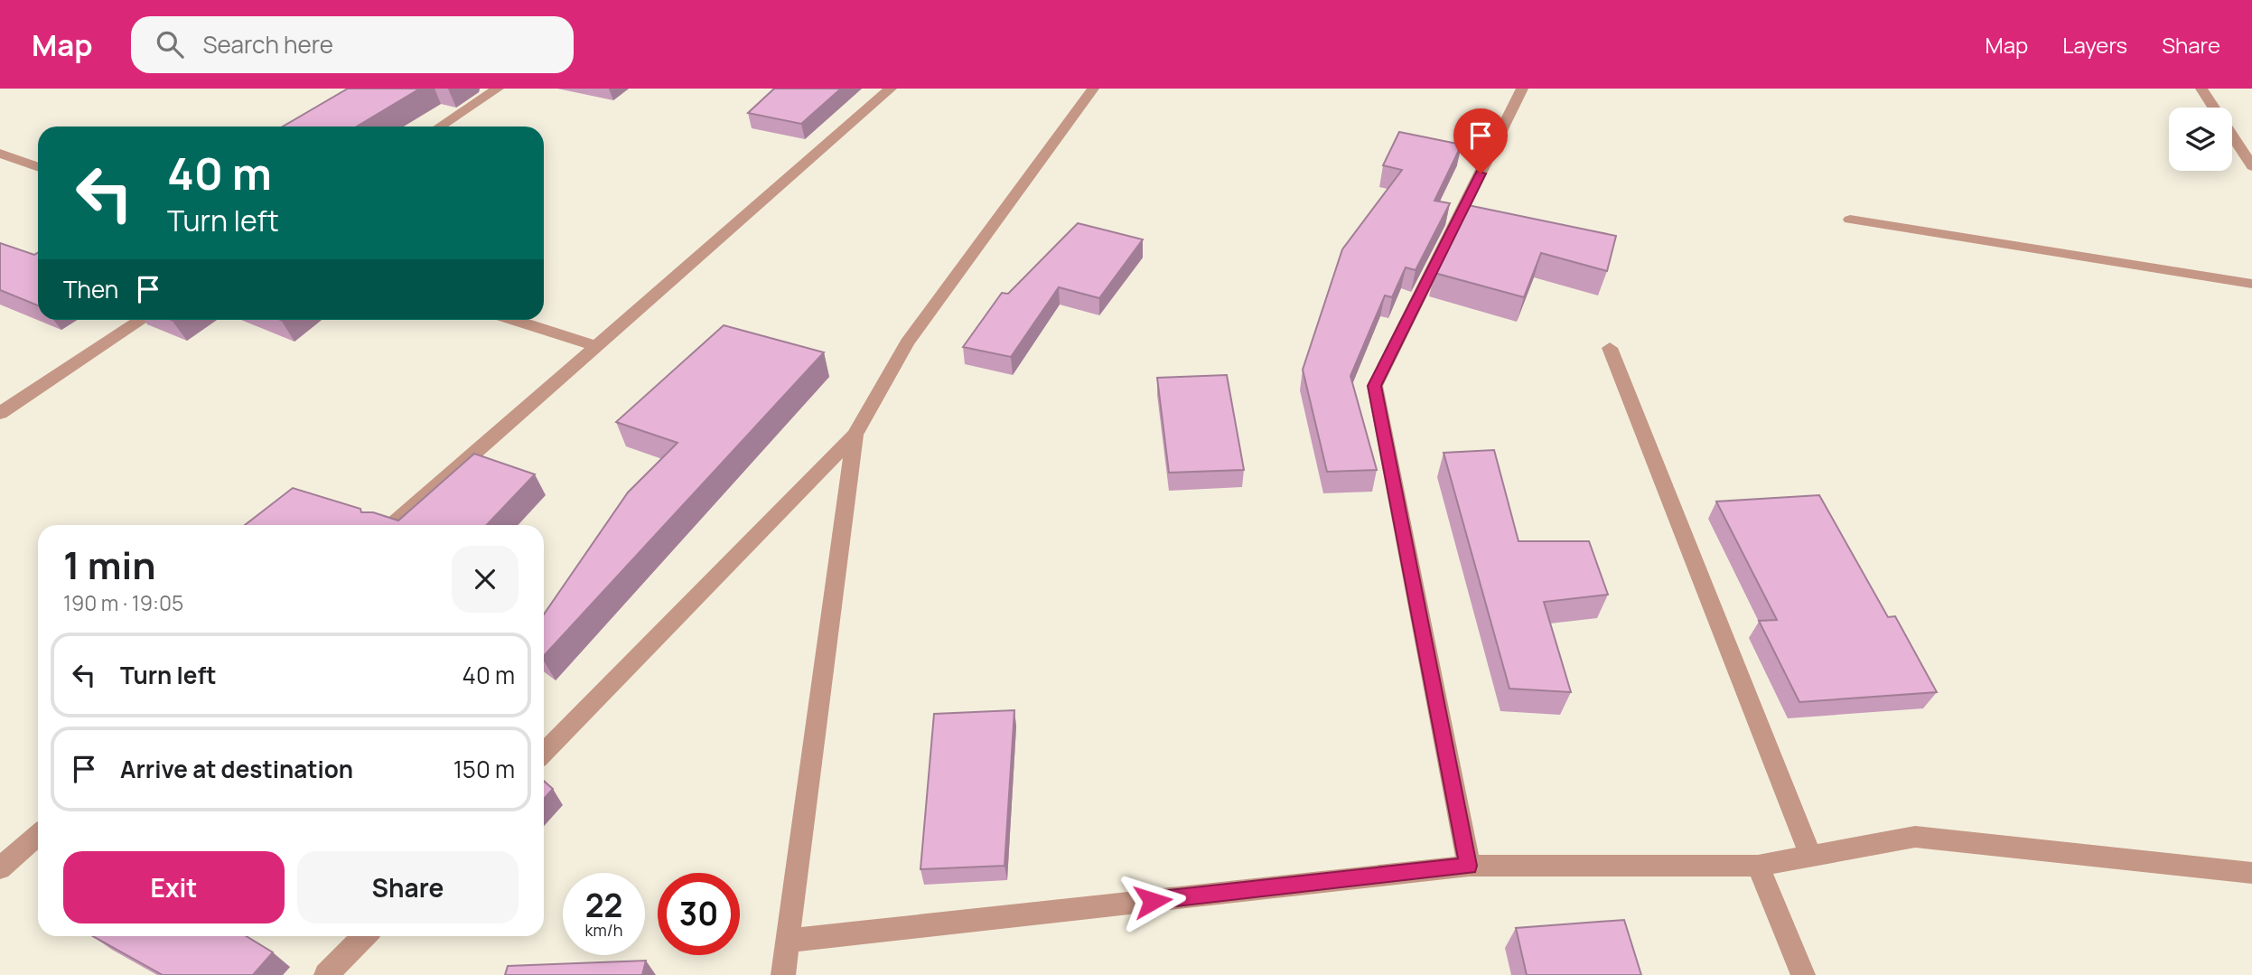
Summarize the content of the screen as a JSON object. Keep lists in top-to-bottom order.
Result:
{
  "page": {
    "header": "Map",
    "search": "Search here",
    "nav": ["Map", "Layers", "Share"],
    "turn": ["40 m", "Turn left"],
    "then": "Then",
    "heading": ["1 min", "190 m · 19:05"],
    "list": [
      {
        "name": "Turn left",
        "value": "40 m"
      },
      {
        "name": "Arrive at destination",
        "value": "150 m"
      }
    ],
    "buttons": ["Exit", "Share"],
    "speed": "22 km/h",
    "limit": "30"
  }
}
